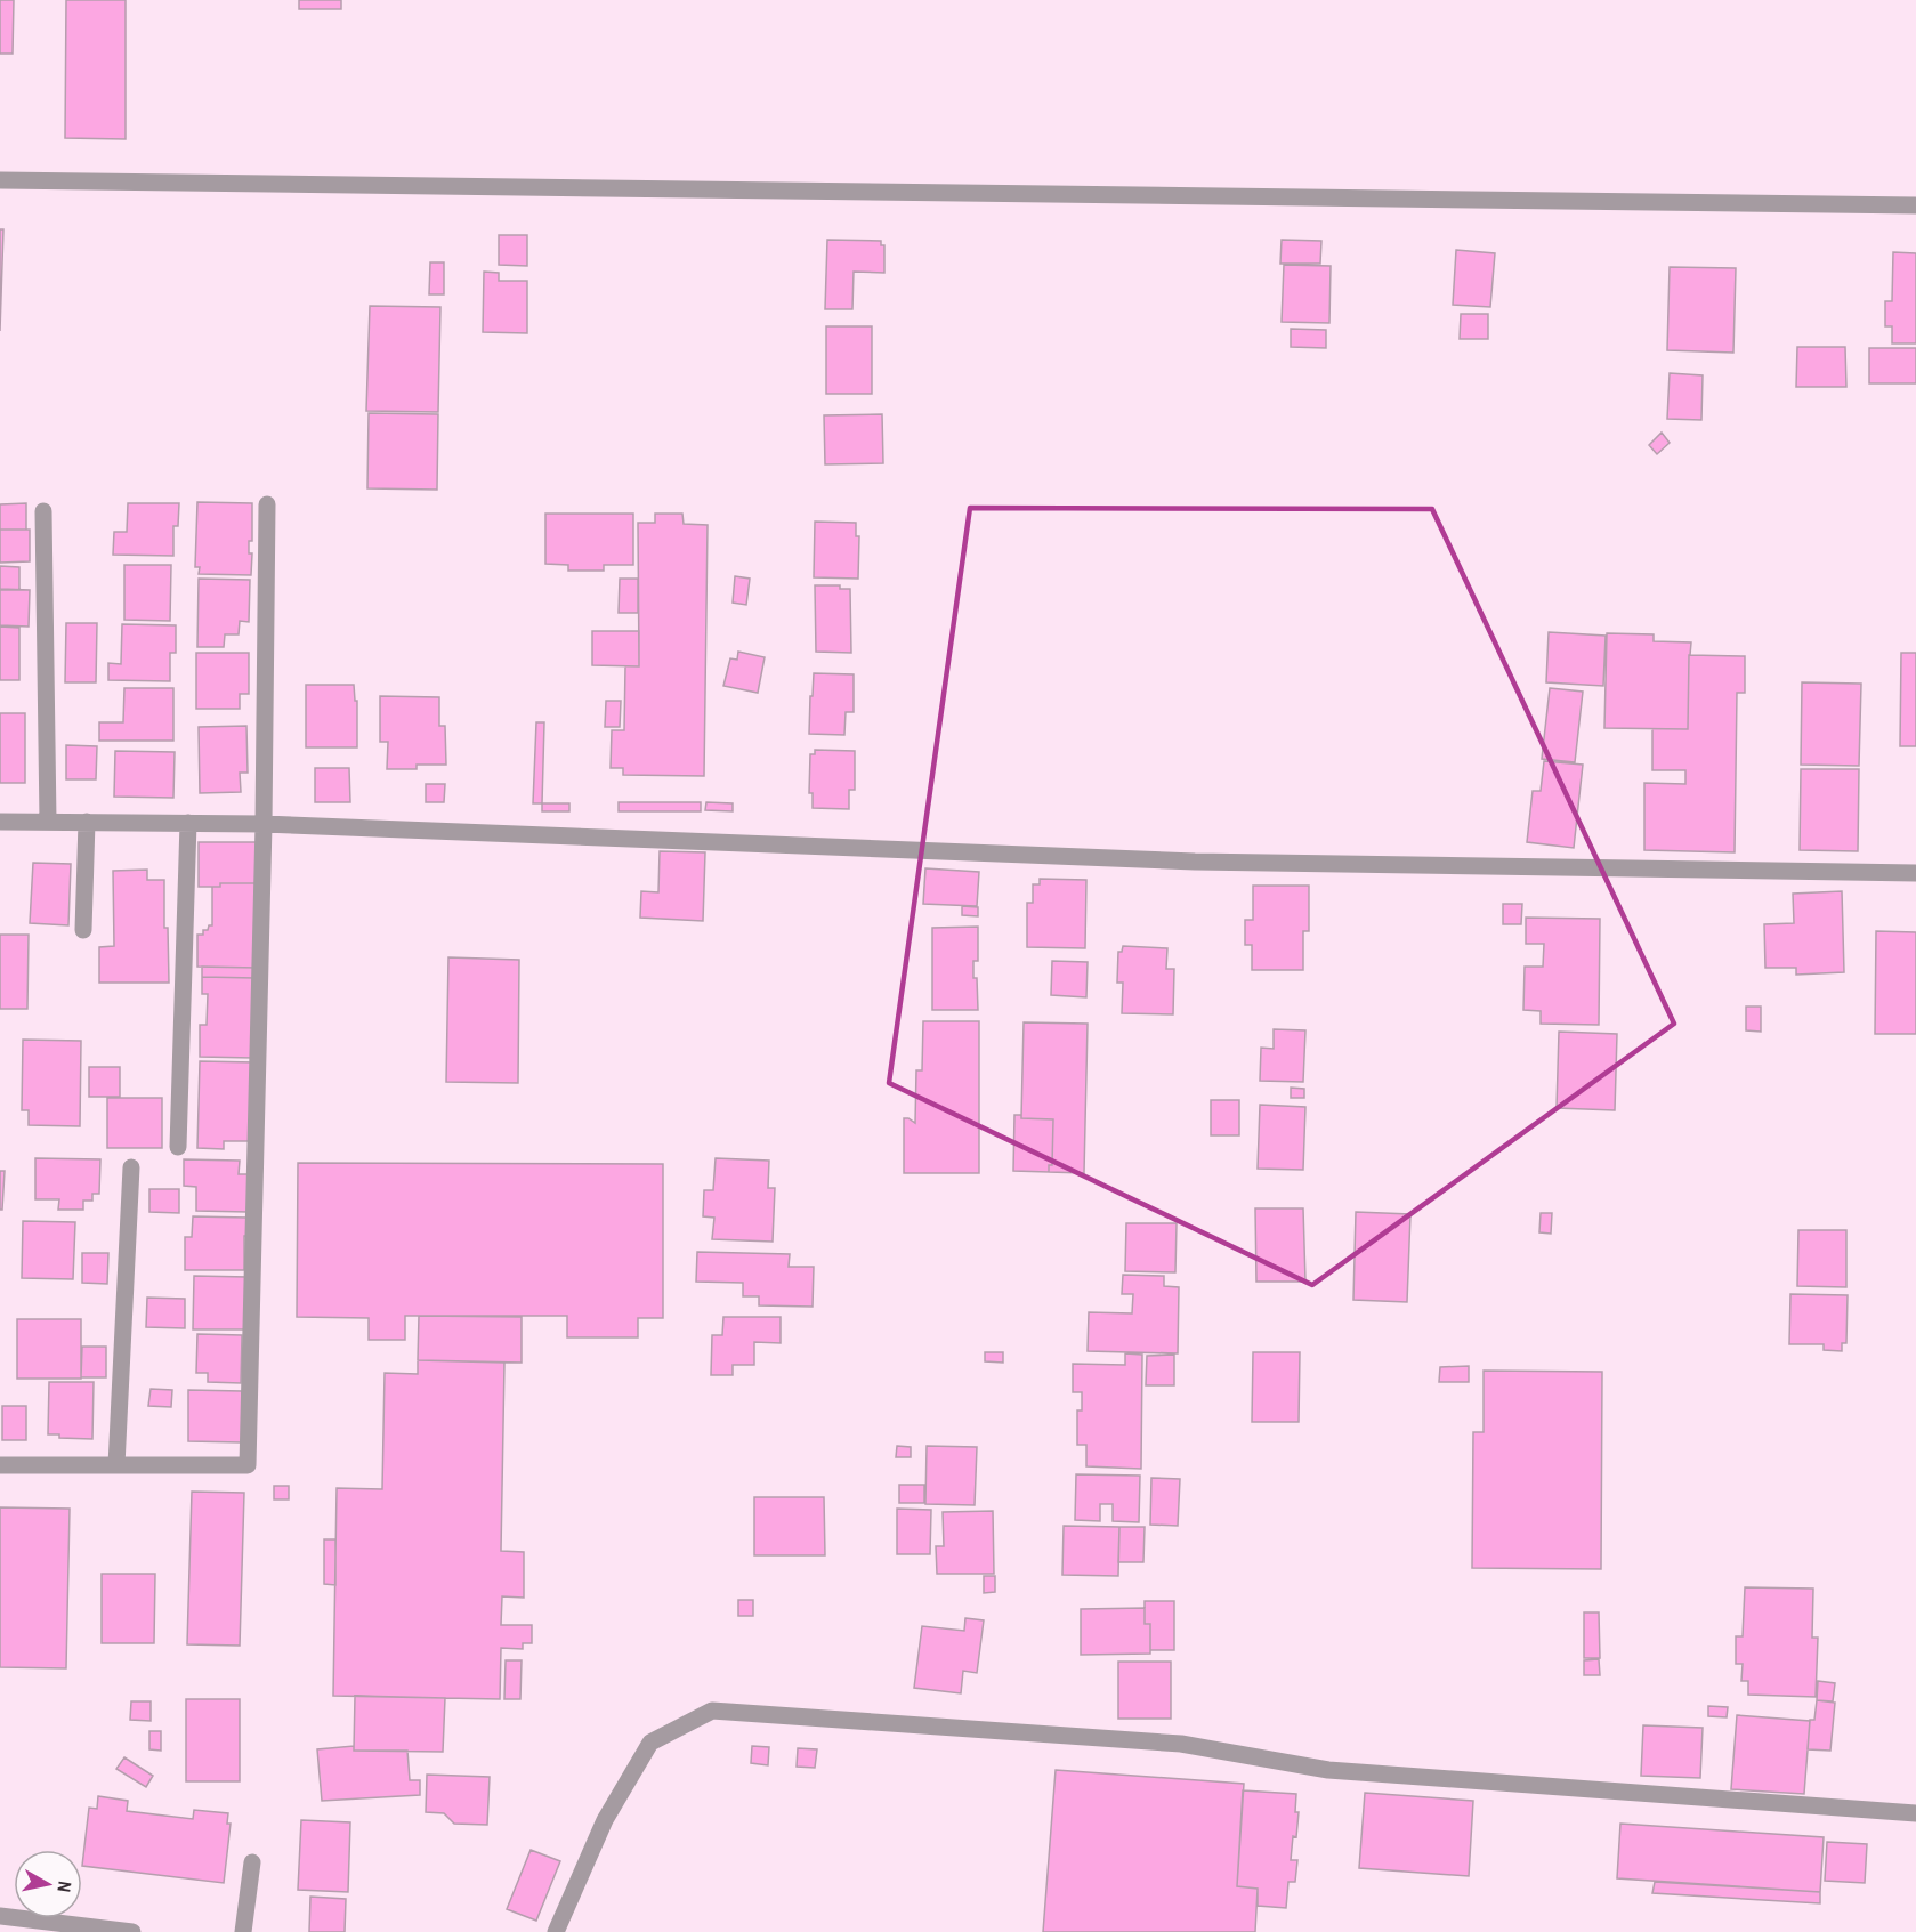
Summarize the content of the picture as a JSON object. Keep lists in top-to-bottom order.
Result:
{
  "north": "right"
}
